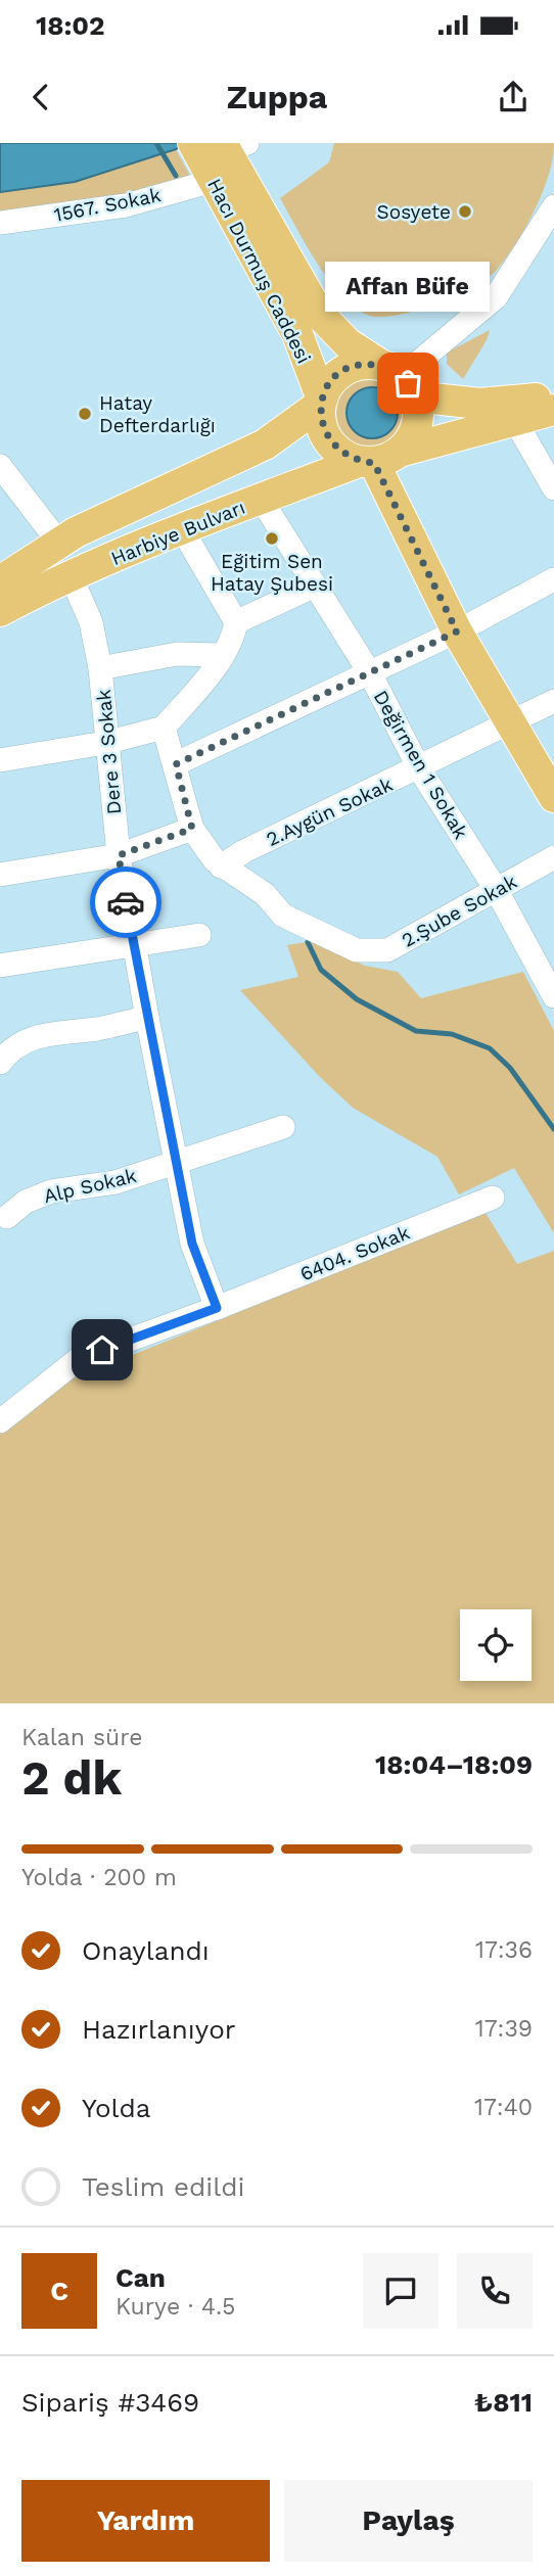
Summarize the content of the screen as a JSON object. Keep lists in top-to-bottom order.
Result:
{
  "streets": {
    "main road": ["Hacı Durmuş Caddesi", "Harbiye Bulvarı"],
    "street": [
      "1567. Sokak",
      "Dere 3 Sokak",
      "Değirmen 1 Sokak",
      "2.Aygün Sokak",
      "2.Şube Sokak",
      "Alp Sokak",
      "6404. Sokak"
    ]
  },
  "crossings": [
    ["1567. Sokak", "Hacı Durmuş Caddesi"],
    ["Hacı Durmuş Caddesi", "Harbiye Bulvarı"],
    ["Harbiye Bulvarı", "Dere 3 Sokak"],
    ["Harbiye Bulvarı", "Değirmen 1 Sokak"],
    ["Dere 3 Sokak", "Alp Sokak"],
    ["Dere 3 Sokak", "6404. Sokak"],
    ["Değirmen 1 Sokak", "2.Aygün Sokak"],
    ["Değirmen 1 Sokak", "2.Şube Sokak"],
    ["2.Aygün Sokak", "2.Şube Sokak"]
  ],
  "places": [
    "Sosyete",
    "Affan Büfe",
    "Hatay Defterdarlığı",
    "Eğitim Sen Hatay Şubesi"
  ],
  "page": {
    "status": "18:02",
    "header": "Zuppa",
    "bubble": "Affan Büfe",
    "heading": ["2 dk", "Kalan süre", "18:04–18:09"],
    "panel": [
      "Can",
      "Kurye · 4.5",
      "Sipariş #3469",
      "₺811"
    ],
    "bar": "Yolda · 200 m",
    "list": [
      ["Onaylandı", "17:36"],
      ["Hazırlanıyor", "17:39"],
      ["Yolda", "17:40"],
      "Teslim edildi"
    ],
    "round": "C",
    "buttons": ["Yardım", "Paylaş"]
  }
}
